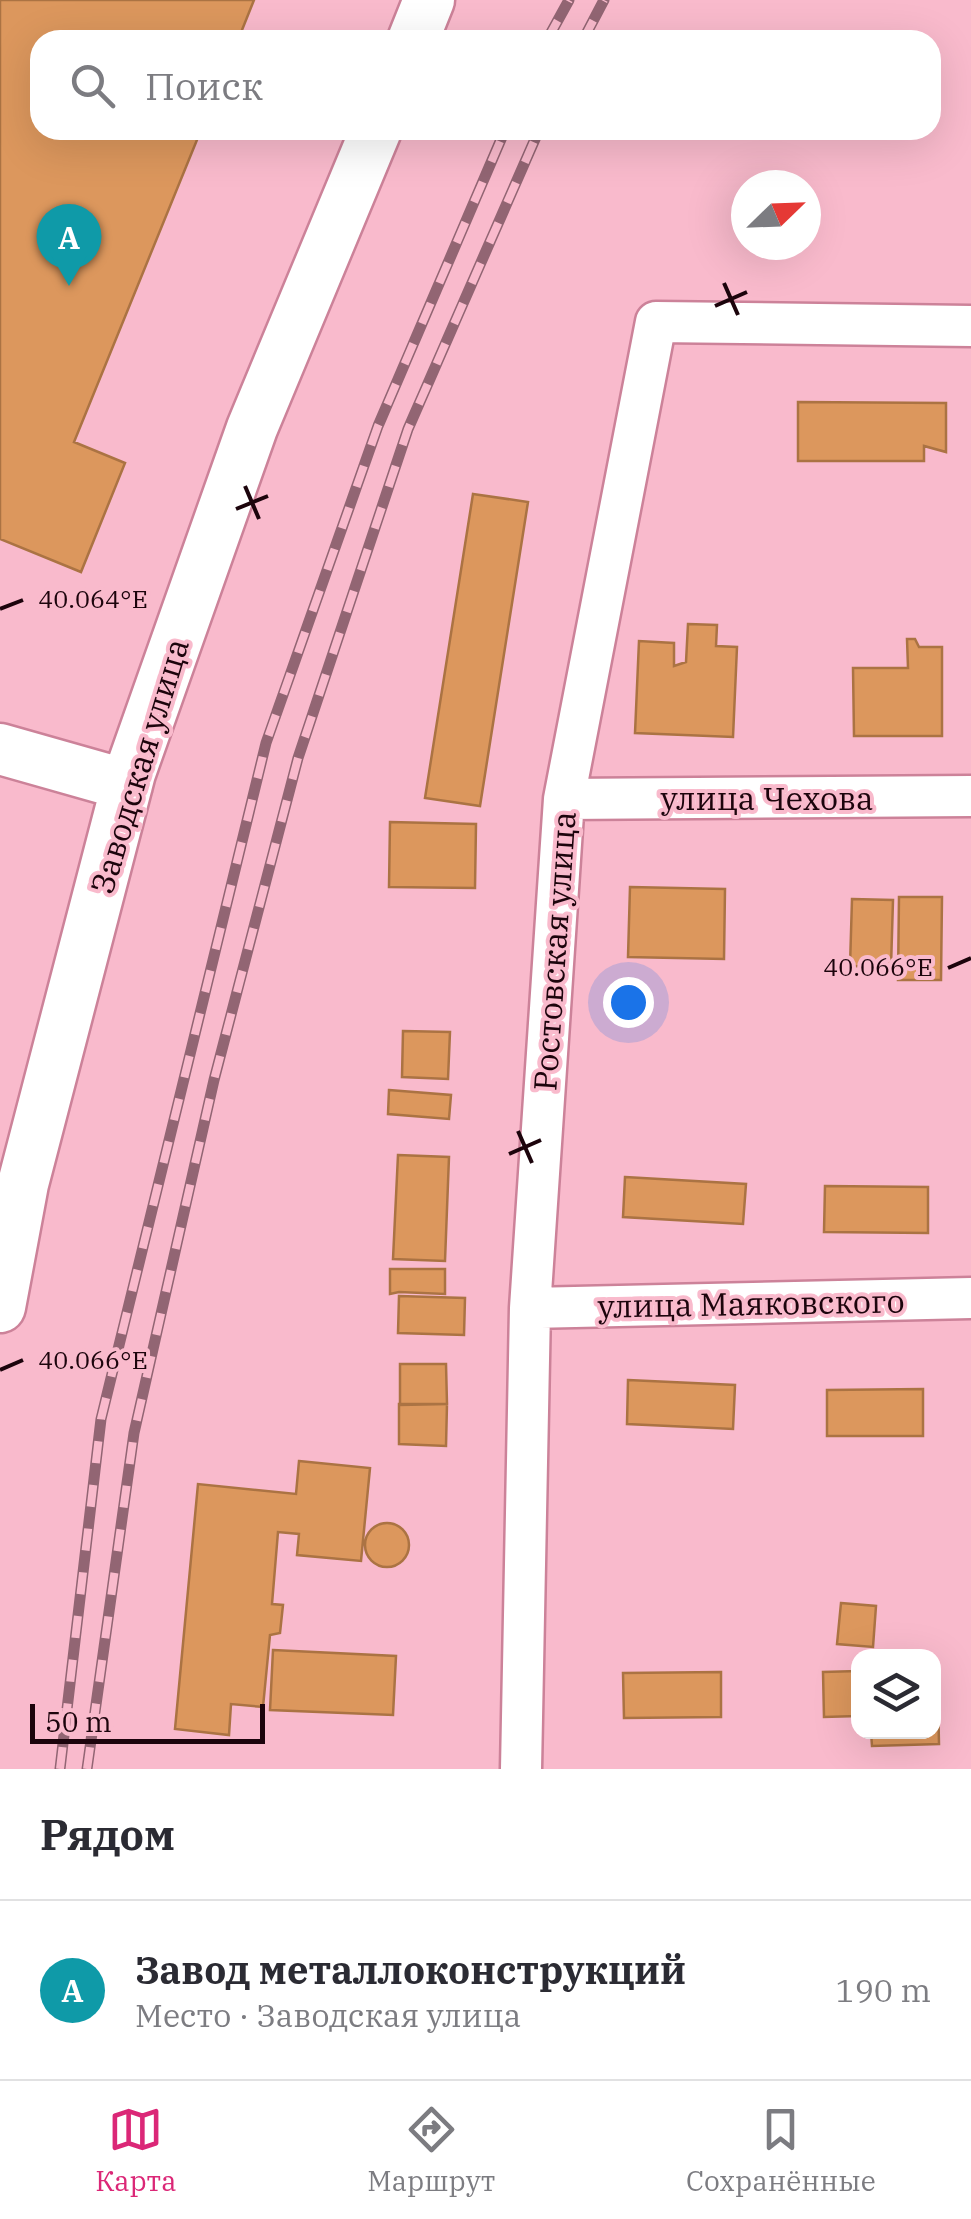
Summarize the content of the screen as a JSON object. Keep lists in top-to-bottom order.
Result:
{
  "streets": {
    "main road": ["Заводская улица"],
    "street": ["улица Чехова", "Ростовская улица", "улица Маяковского"]
  },
  "crossings": [
    ["улица Чехова", "Ростовская улица"],
    ["Ростовская улица", "улица Маяковского"]
  ],
  "scale_bar": "50 m",
  "north": "top right",
  "page": {
    "search": "Поиск",
    "pins": "A",
    "scale": "50 m",
    "heading": "Рядом",
    "list": [
      {
        "mark": "A",
        "name": "Завод металлоконструкций",
        "note": "Место · Заводская улица",
        "value": "190 m"
      }
    ],
    "nav": ["Карта", "Маршрут", "Сохранённые"]
  },
  "coordinates": ["40.064°E", "40.066°E"]
}
